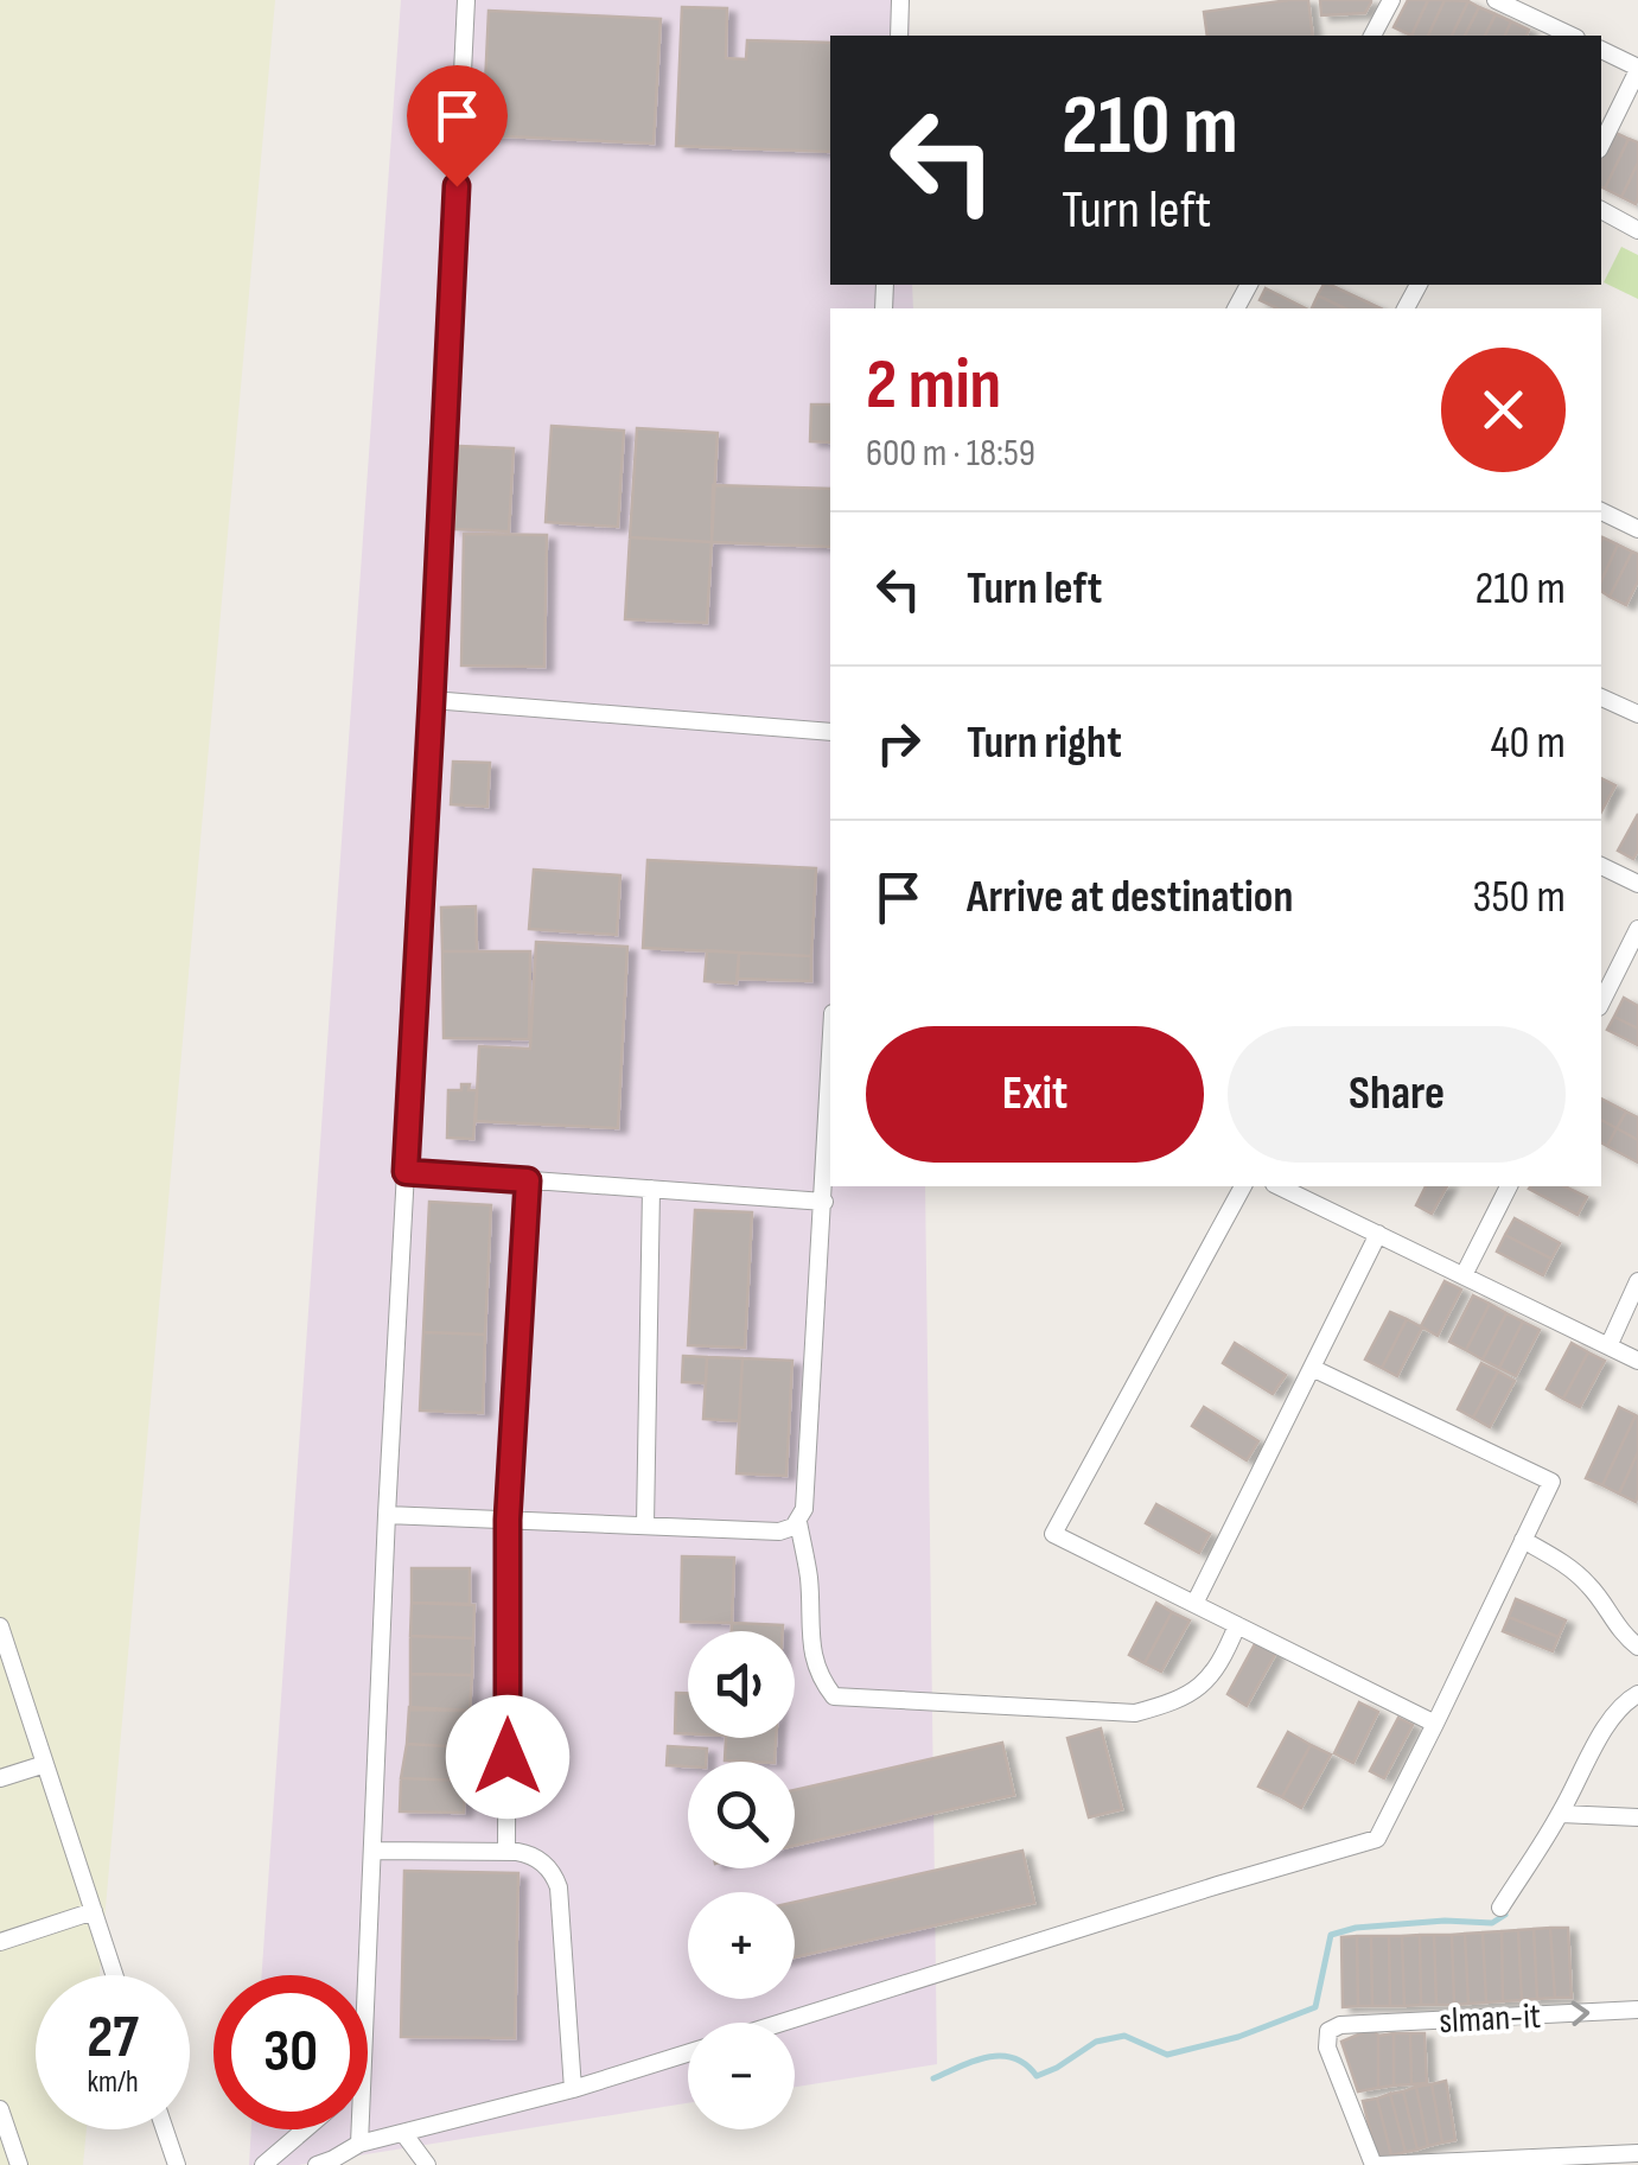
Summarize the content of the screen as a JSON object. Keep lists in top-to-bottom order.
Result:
{
  "streets": {
    "street": ["slman-it"]
  },
  "page": {
    "turn": ["210 m", "Turn left"],
    "heading": ["2 min", "600 m · 18:59"],
    "list": [
      {
        "name": "Turn left",
        "value": "210 m"
      },
      {
        "name": "Turn right",
        "value": "40 m"
      },
      {
        "name": "Arrive at destination",
        "value": "350 m"
      }
    ],
    "buttons": ["Exit", "Share"],
    "map_buttons": ["+", "−"],
    "speed": "27 km/h",
    "limit": "30"
  }
}
